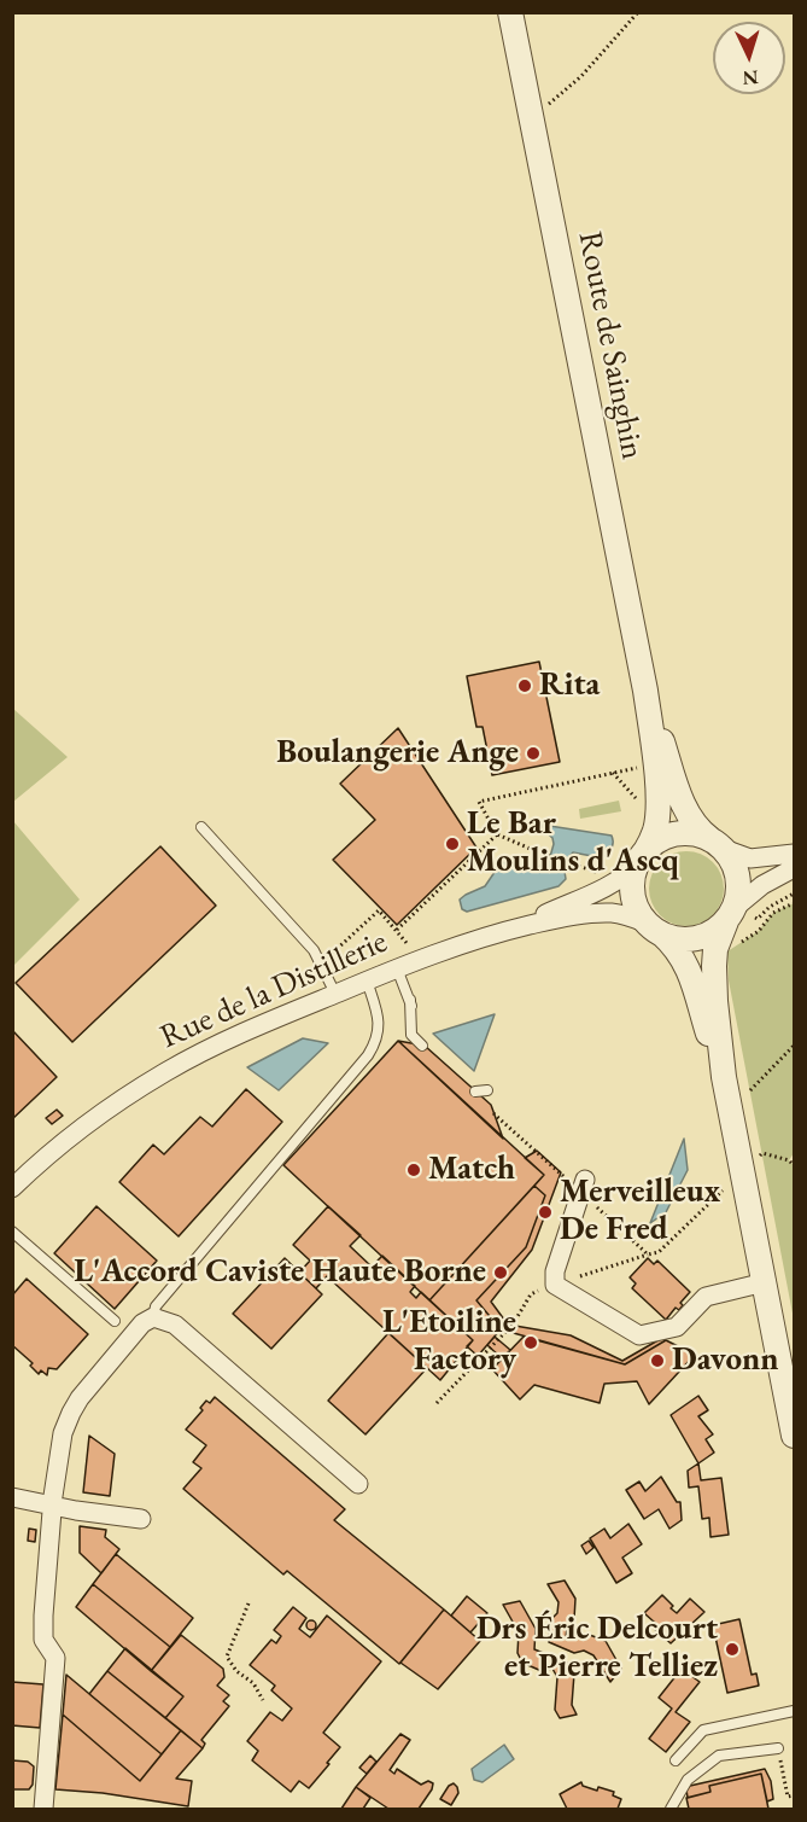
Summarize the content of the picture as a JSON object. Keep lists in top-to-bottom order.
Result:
{
  "streets": {
    "street": ["Route de Sainghin", "Rue de la Distillerie"]
  },
  "crossings": [
    ["Route de Sainghin", "Rue de la Distillerie"]
  ],
  "places": [
    "Rita",
    "Boulangerie Ange",
    "Le Bar Moulins d'Ascq",
    "Match",
    "Merveilleux De Fred",
    "L'Accord Caviste Haute Borne",
    "L'Etoiline Factory",
    "Davonn",
    "Drs Éric Delcourt et Pierre Telliez"
  ],
  "north": "bottom"
}
